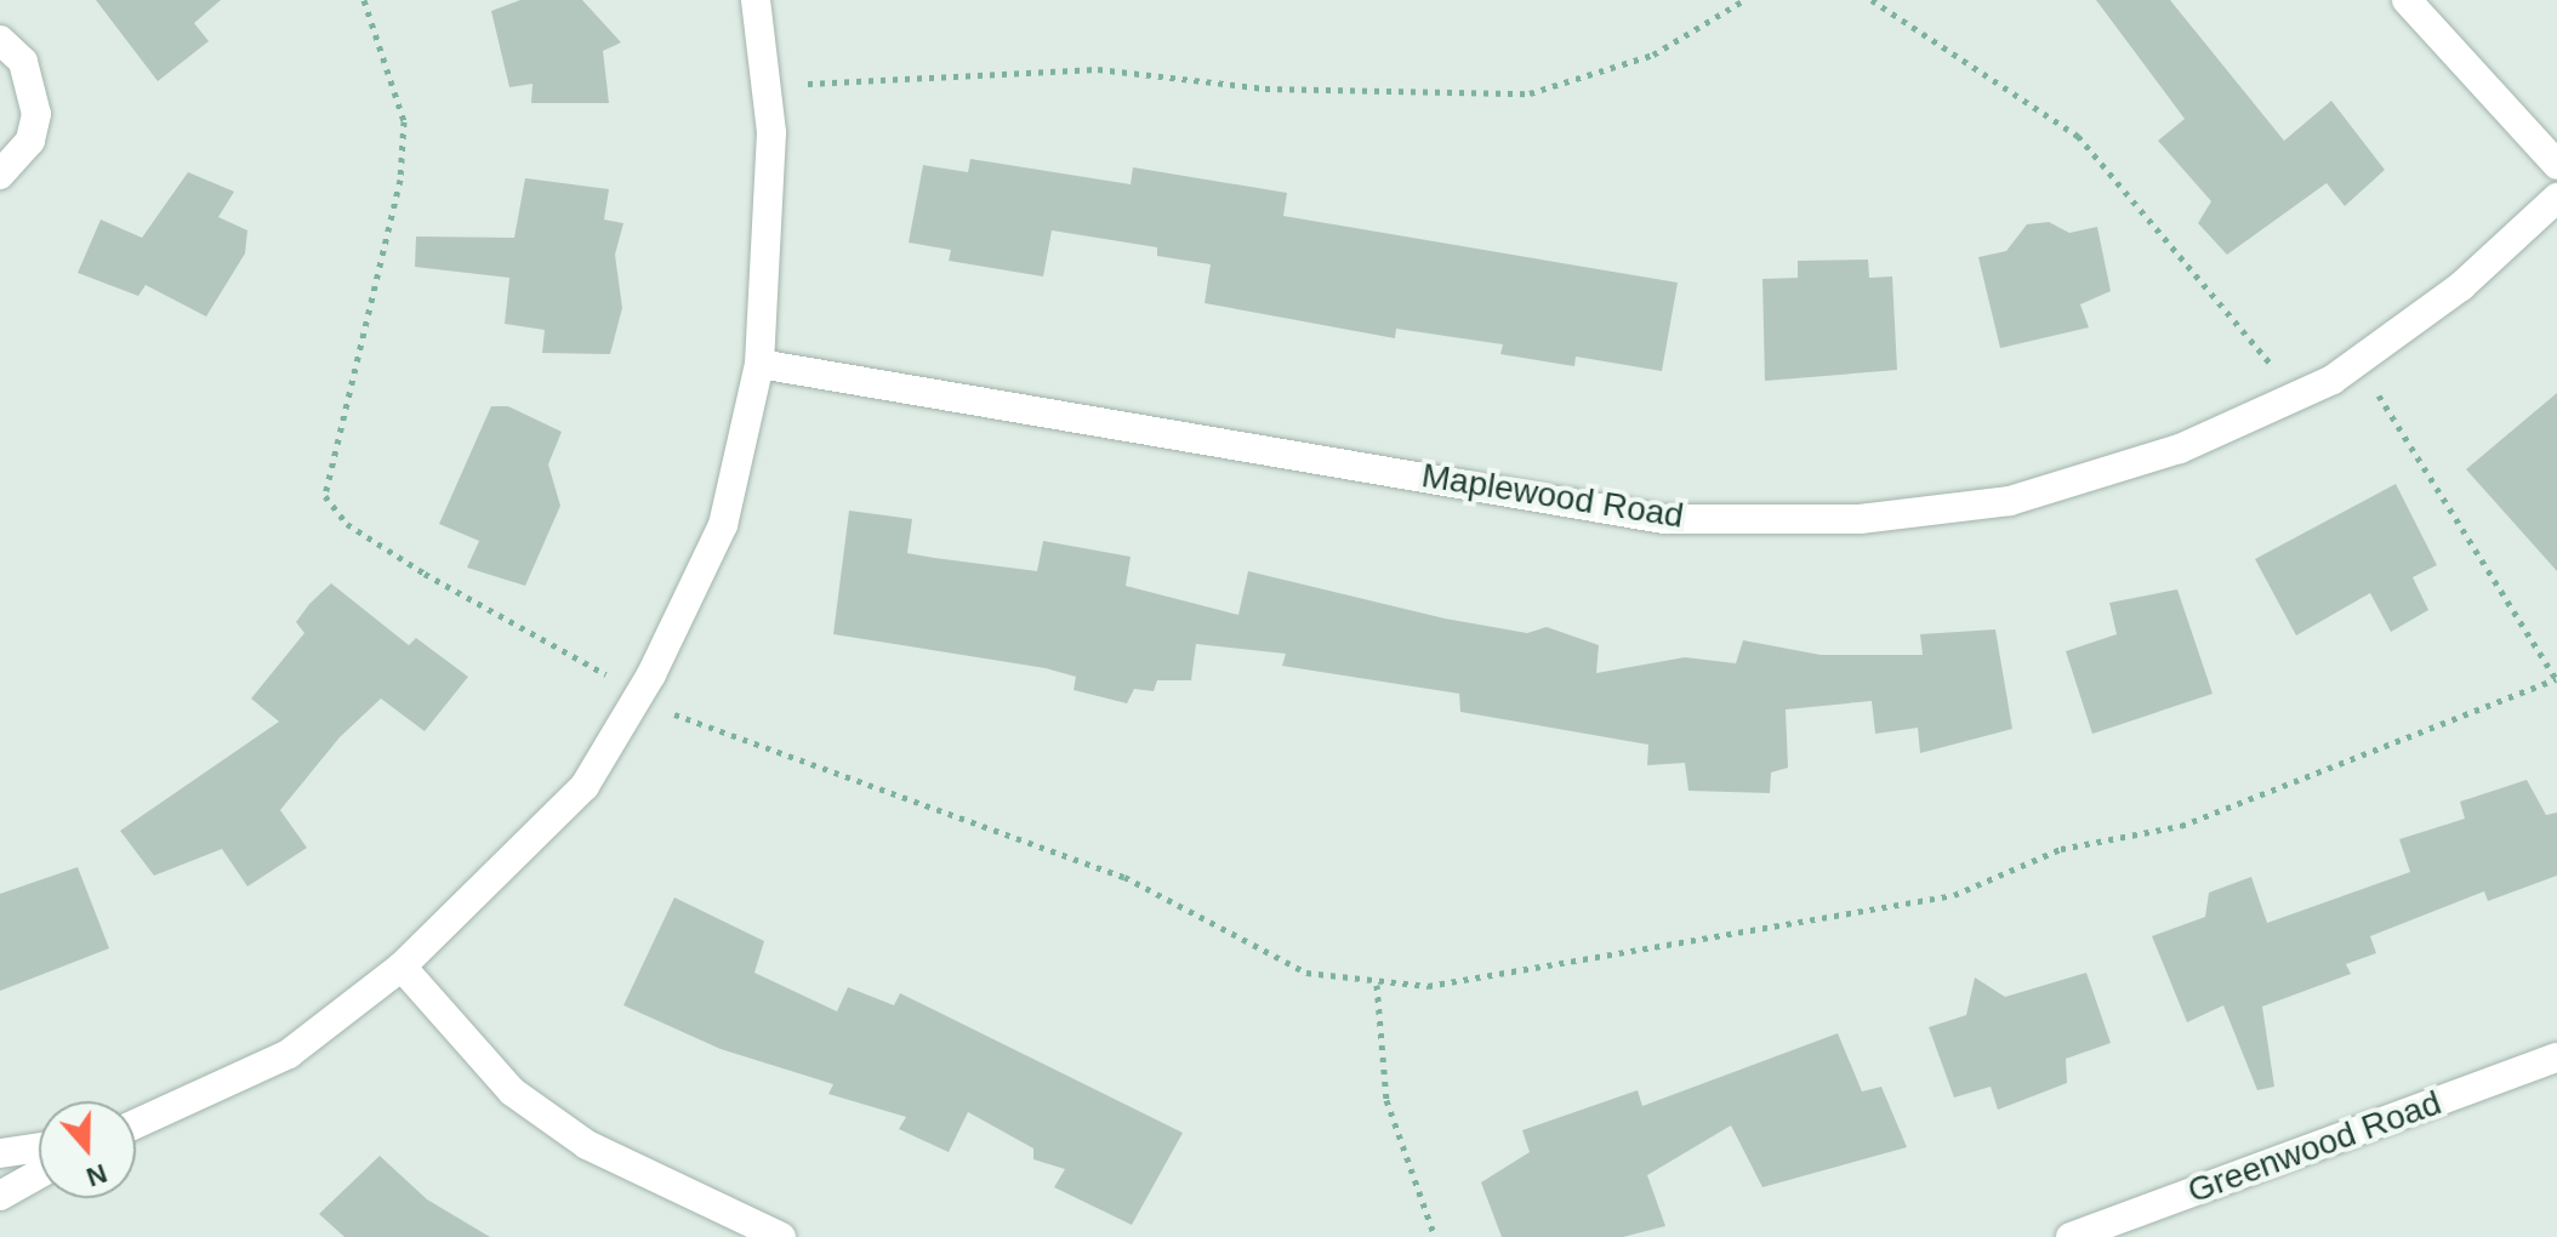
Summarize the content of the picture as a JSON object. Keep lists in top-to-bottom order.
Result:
{
  "streets": {
    "street": ["Maplewood Road", "Greenwood Road"]
  },
  "north": "bottom"
}
